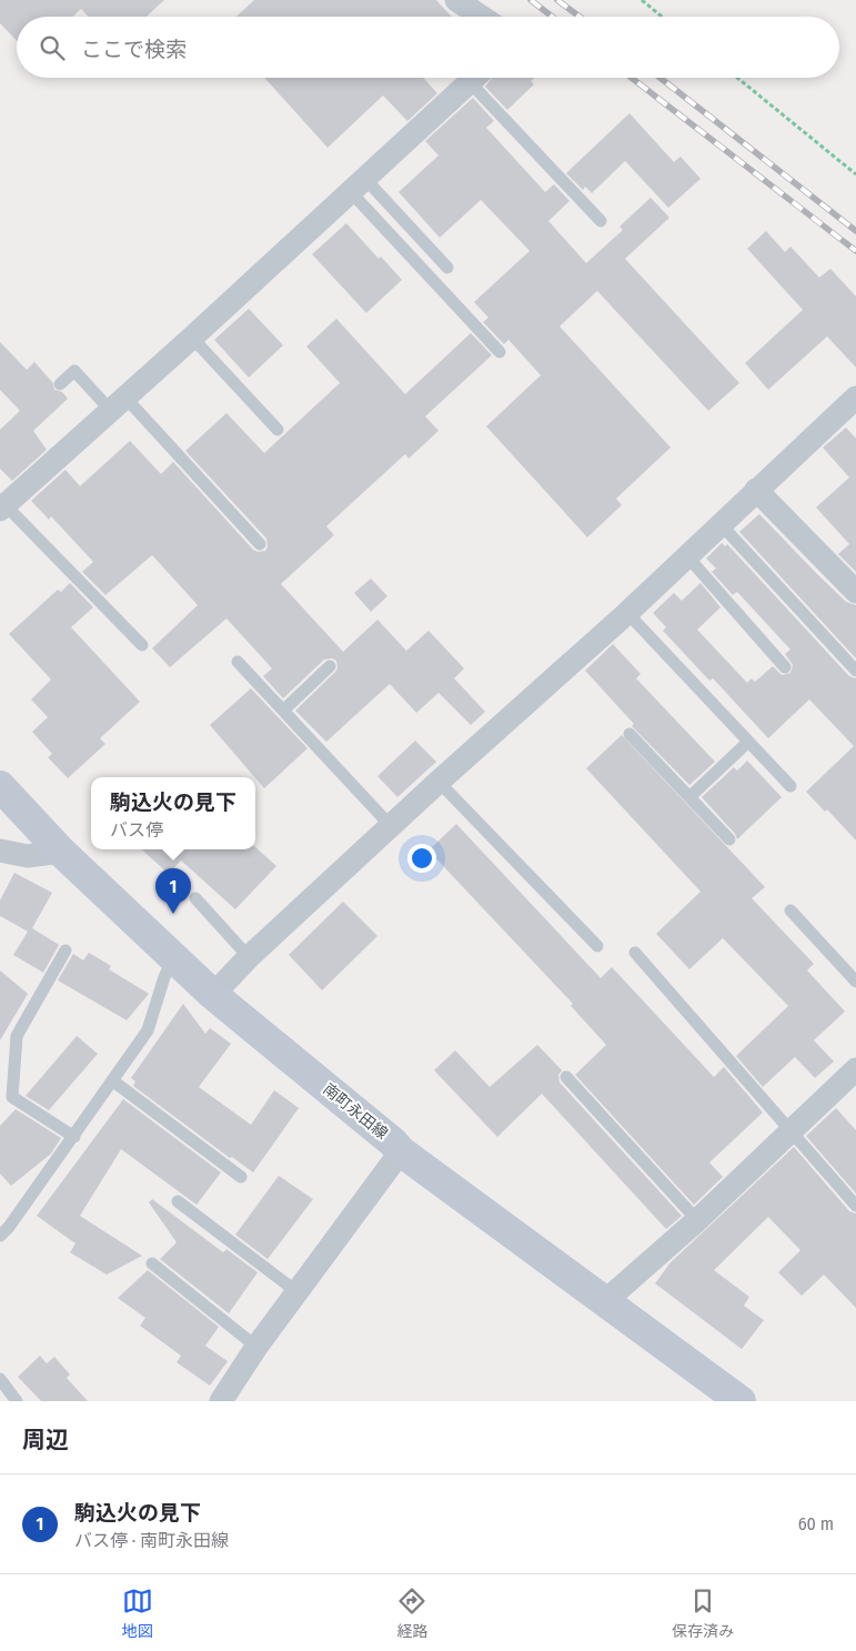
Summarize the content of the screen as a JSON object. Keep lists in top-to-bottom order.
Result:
{
  "streets": {
    "street": ["南町永田線"]
  },
  "page": {
    "search": "ここで検索",
    "popup": ["駒込火の見下", "バス停"],
    "pins": "1",
    "heading": "周辺",
    "list": [
      {
        "mark": "1",
        "name": "駒込火の見下",
        "note": "バス停 · 南町永田線",
        "value": "60 m"
      }
    ],
    "nav": ["地図", "経路", "保存済み"]
  }
}
